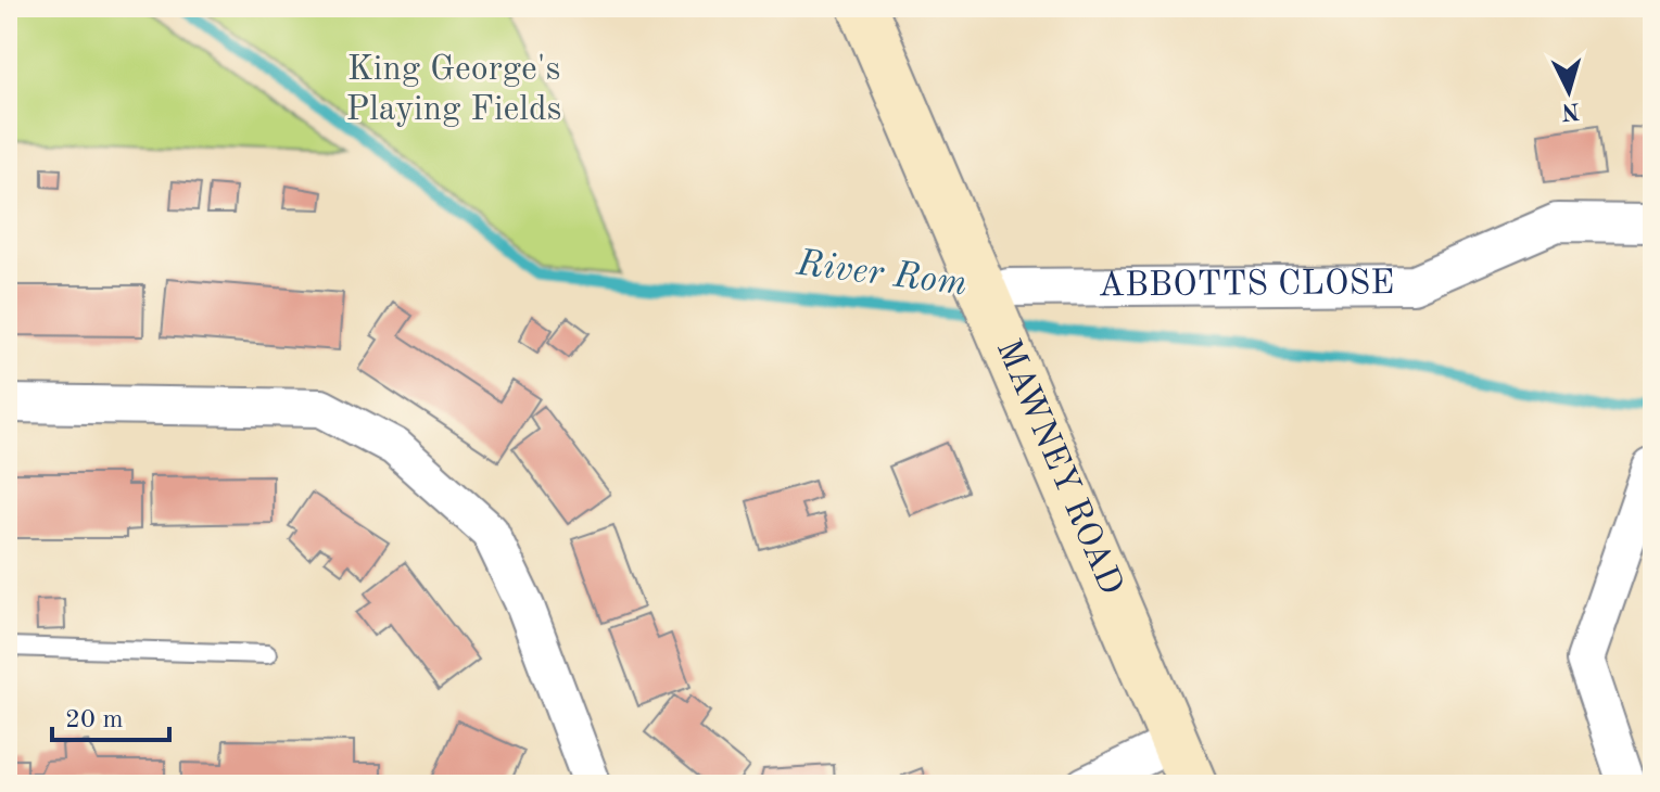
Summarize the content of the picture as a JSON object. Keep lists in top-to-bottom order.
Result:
{
  "streets": {
    "street": ["ABBOTTS CLOSE", "MAWNEY ROAD"]
  },
  "crossings": [
    ["ABBOTTS CLOSE", "MAWNEY ROAD"]
  ],
  "water": ["River Rom"],
  "parks": ["King George's Playing Fields"],
  "scale_bar": "20 m",
  "north": "bottom"
}
